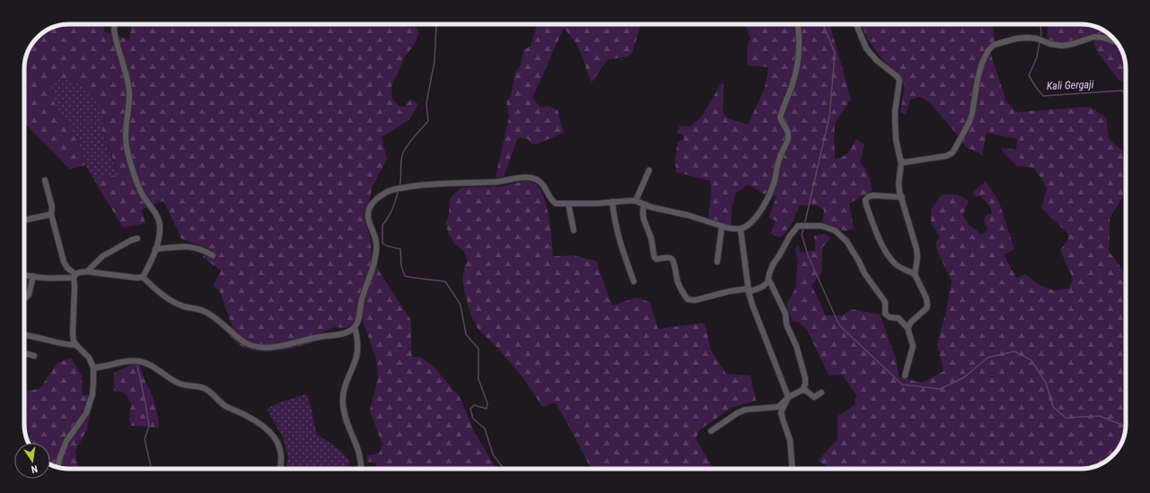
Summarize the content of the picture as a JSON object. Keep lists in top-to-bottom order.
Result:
{
  "water": ["Kali Gergaji"],
  "north": "bottom"
}
